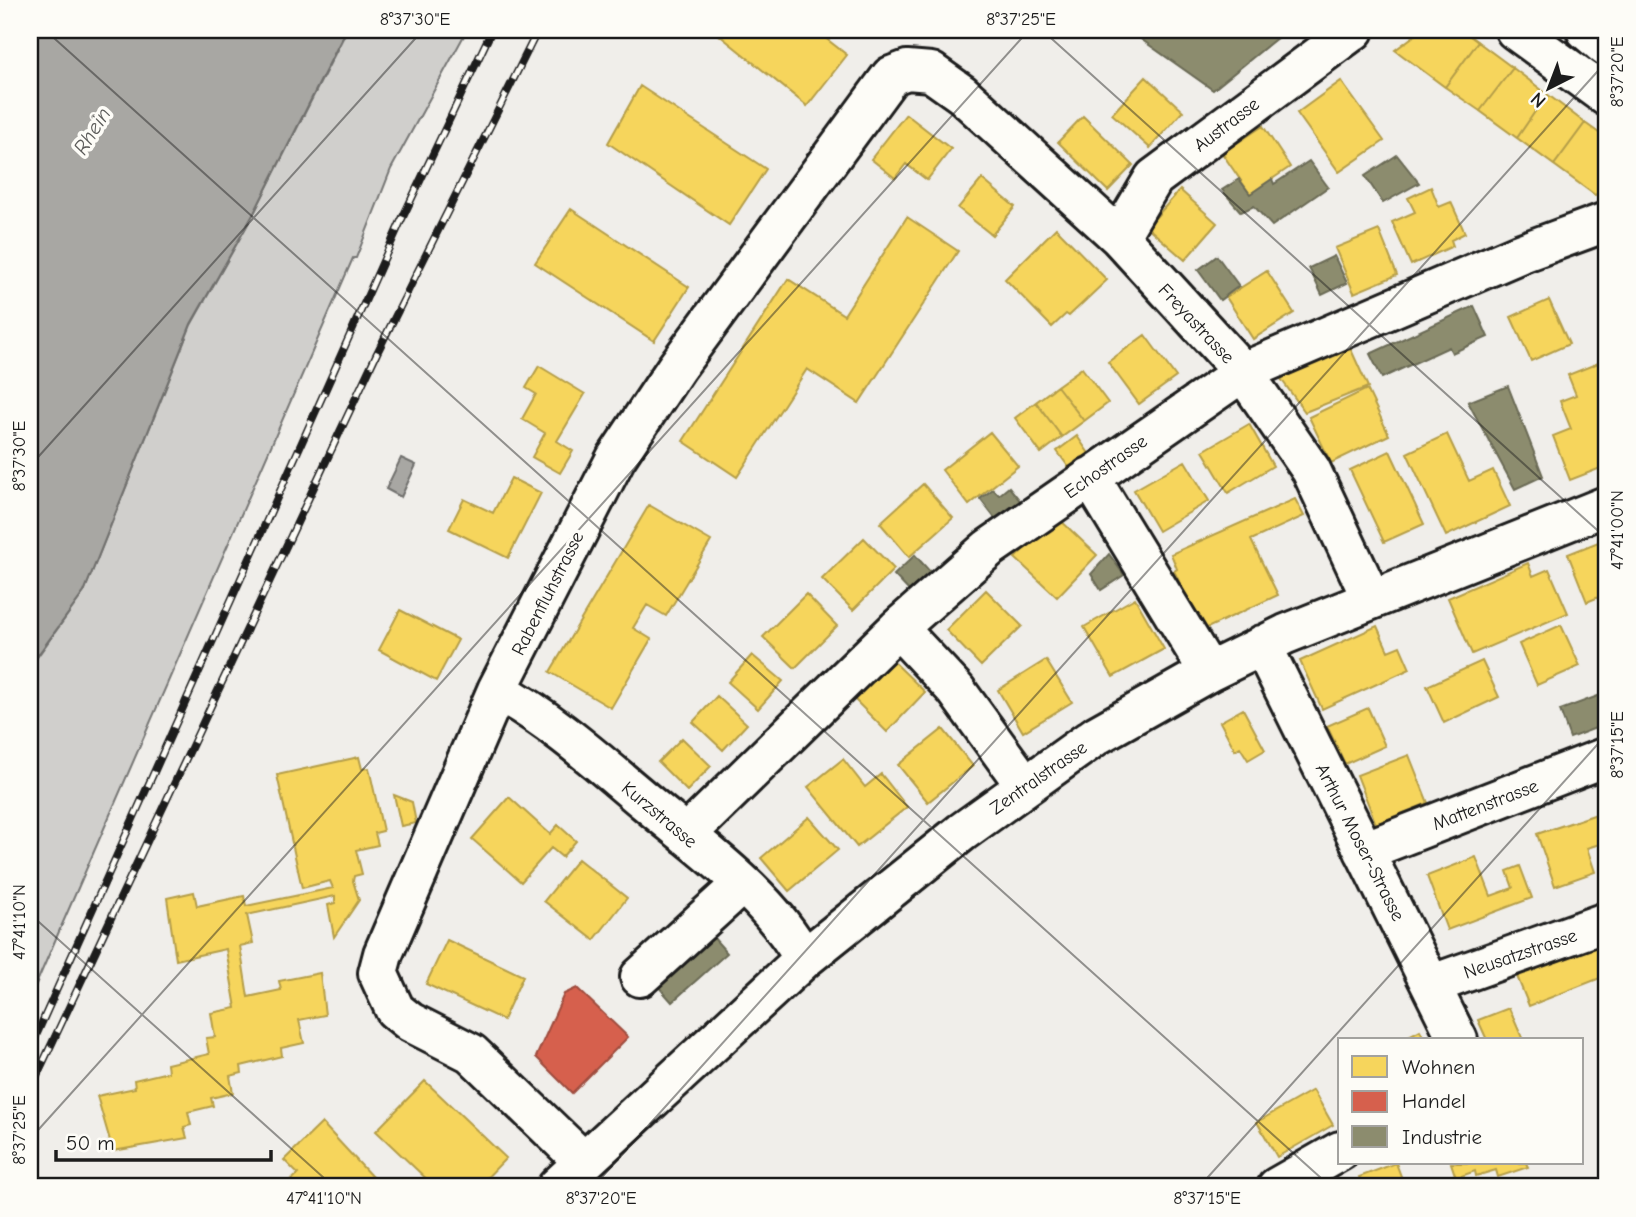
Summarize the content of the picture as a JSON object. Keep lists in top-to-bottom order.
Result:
{
  "streets": {
    "street": [
      "Austrasse",
      "Freyastrasse",
      "Echostrasse",
      "Rabenfluhstrasse",
      "Zentralstrasse",
      "Mattenstrasse",
      "Kurzstrasse",
      "Arthur Moser-Strasse",
      "Neusatzstrasse"
    ]
  },
  "crossings": [
    ["Austrasse", "Freyastrasse"],
    ["Freyastrasse", "Echostrasse"],
    ["Freyastrasse", "Rabenfluhstrasse"],
    ["Freyastrasse", "Zentralstrasse"],
    ["Echostrasse", "Kurzstrasse"],
    ["Rabenfluhstrasse", "Zentralstrasse"],
    ["Rabenfluhstrasse", "Kurzstrasse"],
    ["Zentralstrasse", "Kurzstrasse"],
    ["Zentralstrasse", "Arthur Moser-Strasse"],
    ["Mattenstrasse", "Arthur Moser-Strasse"],
    ["Arthur Moser-Strasse", "Neusatzstrasse"]
  ],
  "water": ["Rhein"],
  "legend": ["Wohnen", "Handel", "Industrie"],
  "scale_bar": "50 m",
  "north": "bottom left",
  "coordinates": [
    "8°37'30\"E",
    "8°37'25\"E",
    "8°37'20\"E",
    "47°41'00\"N",
    "8°37'15\"E",
    "47°41'10\"N"
  ]
}
